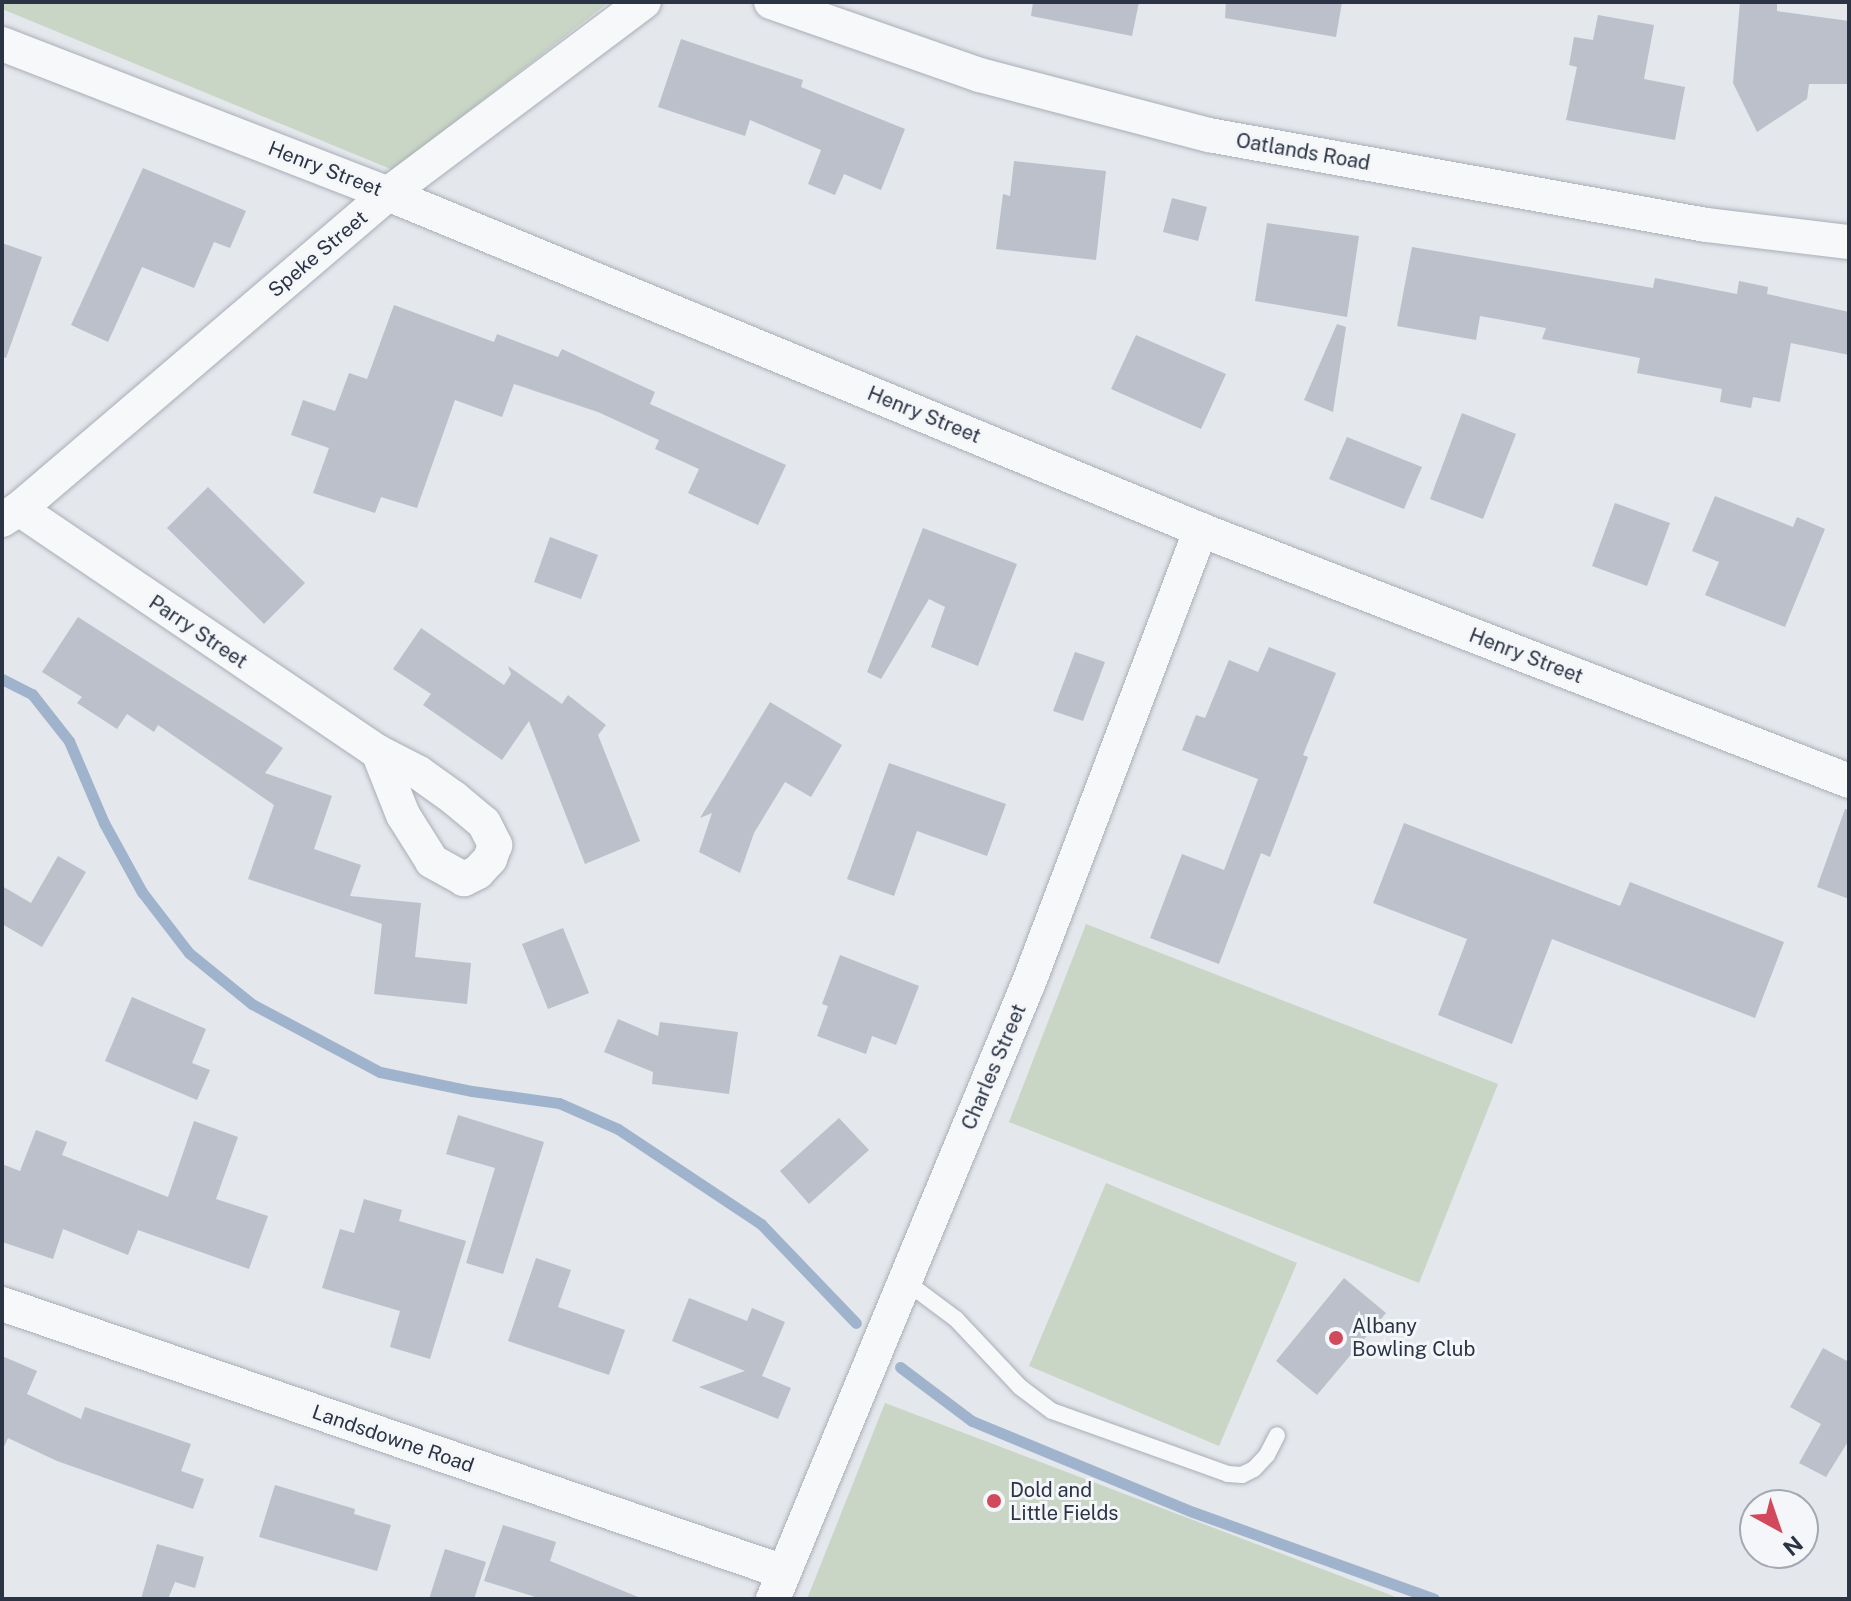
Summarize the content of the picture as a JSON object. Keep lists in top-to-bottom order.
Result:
{
  "streets": {
    "street": [
      "Oatlands Road",
      "Henry Street",
      "Speke Street",
      "Parry Street",
      "Charles Street",
      "Landsdowne Road"
    ]
  },
  "crossings": [
    ["Henry Street", "Speke Street"],
    ["Henry Street", "Charles Street"],
    ["Speke Street", "Parry Street"],
    ["Charles Street", "Landsdowne Road"]
  ],
  "places": ["Albany Bowling Club", "Dold and Little Fields"],
  "north": "bottom right"
}
